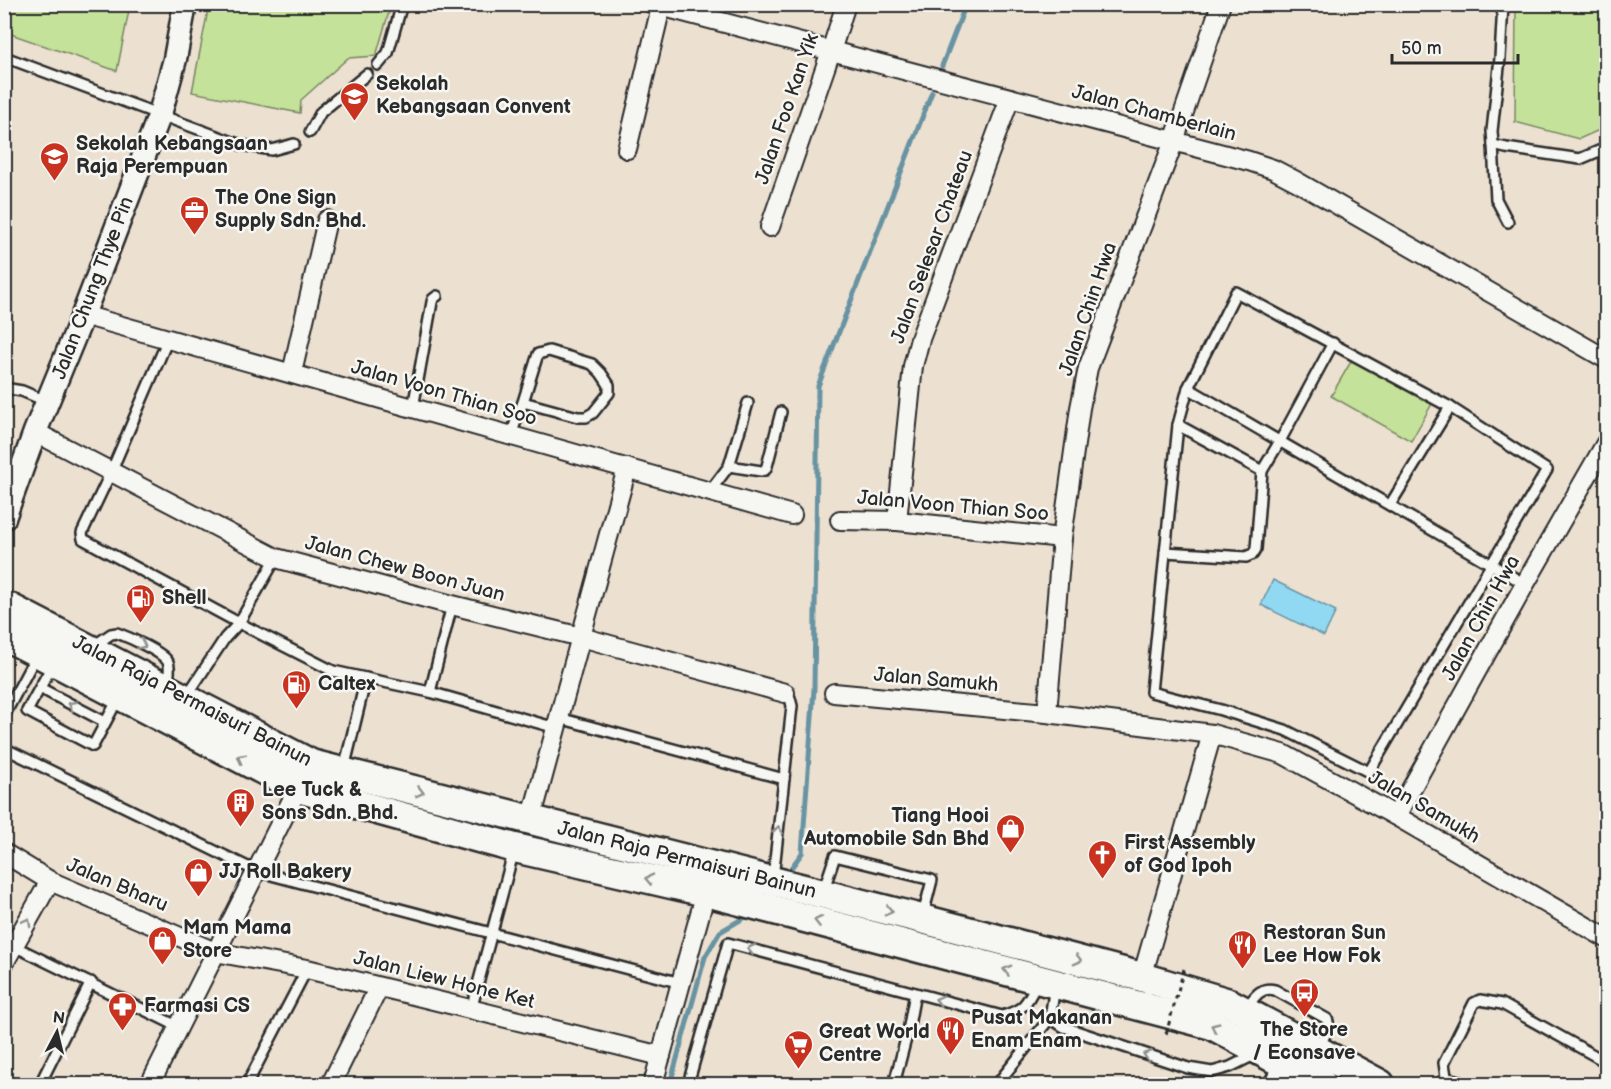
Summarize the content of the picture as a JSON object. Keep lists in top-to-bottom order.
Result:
{
  "streets": {
    "main road": ["Jalan Raja Permaisuri Bainun"],
    "street": [
      "Jalan Foo Kan Yik",
      "Jalan Chamberlain",
      "Jalan Selesar Chateau",
      "Jalan Chung Thye Pin",
      "Jalan Chin Hwa",
      "Jalan Voon Thian Soo",
      "Jalan Chew Boon Juan",
      "Jalan Samukh",
      "Jalan Bharu",
      "Jalan Liew Hone Ket"
    ]
  },
  "crossings": [
    ["Jalan Foo Kan Yik", "Jalan Chamberlain"],
    ["Jalan Chamberlain", "Jalan Selesar Chateau"],
    ["Jalan Chamberlain", "Jalan Chin Hwa"],
    ["Jalan Selesar Chateau", "Jalan Voon Thian Soo"],
    ["Jalan Chung Thye Pin", "Jalan Voon Thian Soo"],
    ["Jalan Chung Thye Pin", "Jalan Chew Boon Juan"],
    ["Jalan Chin Hwa", "Jalan Voon Thian Soo"],
    ["Jalan Chin Hwa", "Jalan Samukh"],
    ["Jalan Bharu", "Jalan Liew Hone Ket"]
  ],
  "places": {
    "school or university": ["Sekolah Kebangsaan Convent", "Sekolah Kebangsaan Raja Perempuan"],
    "office": ["The One Sign Supply Sdn. Bhd."],
    "fuel station": ["Shell", "Caltex"],
    "building": ["Lee Tuck & Sons Sdn. Bhd."],
    "shop": ["Tiang Hooi Automobile Sdn Bhd", "JJ Roll Bakery", "Mam Mama Store"],
    "church": ["First Assembly of God Ipoh"],
    "restaurant": ["Restoran Sun Lee How Fok", "Pusat Makanan Enam Enam"],
    "bus stop": ["The Store / Econsave"],
    "pharmacy": ["Farmasi CS"],
    "supermarket": ["Great World Centre"]
  },
  "scale_bar": "50 m",
  "north": "top"
}
